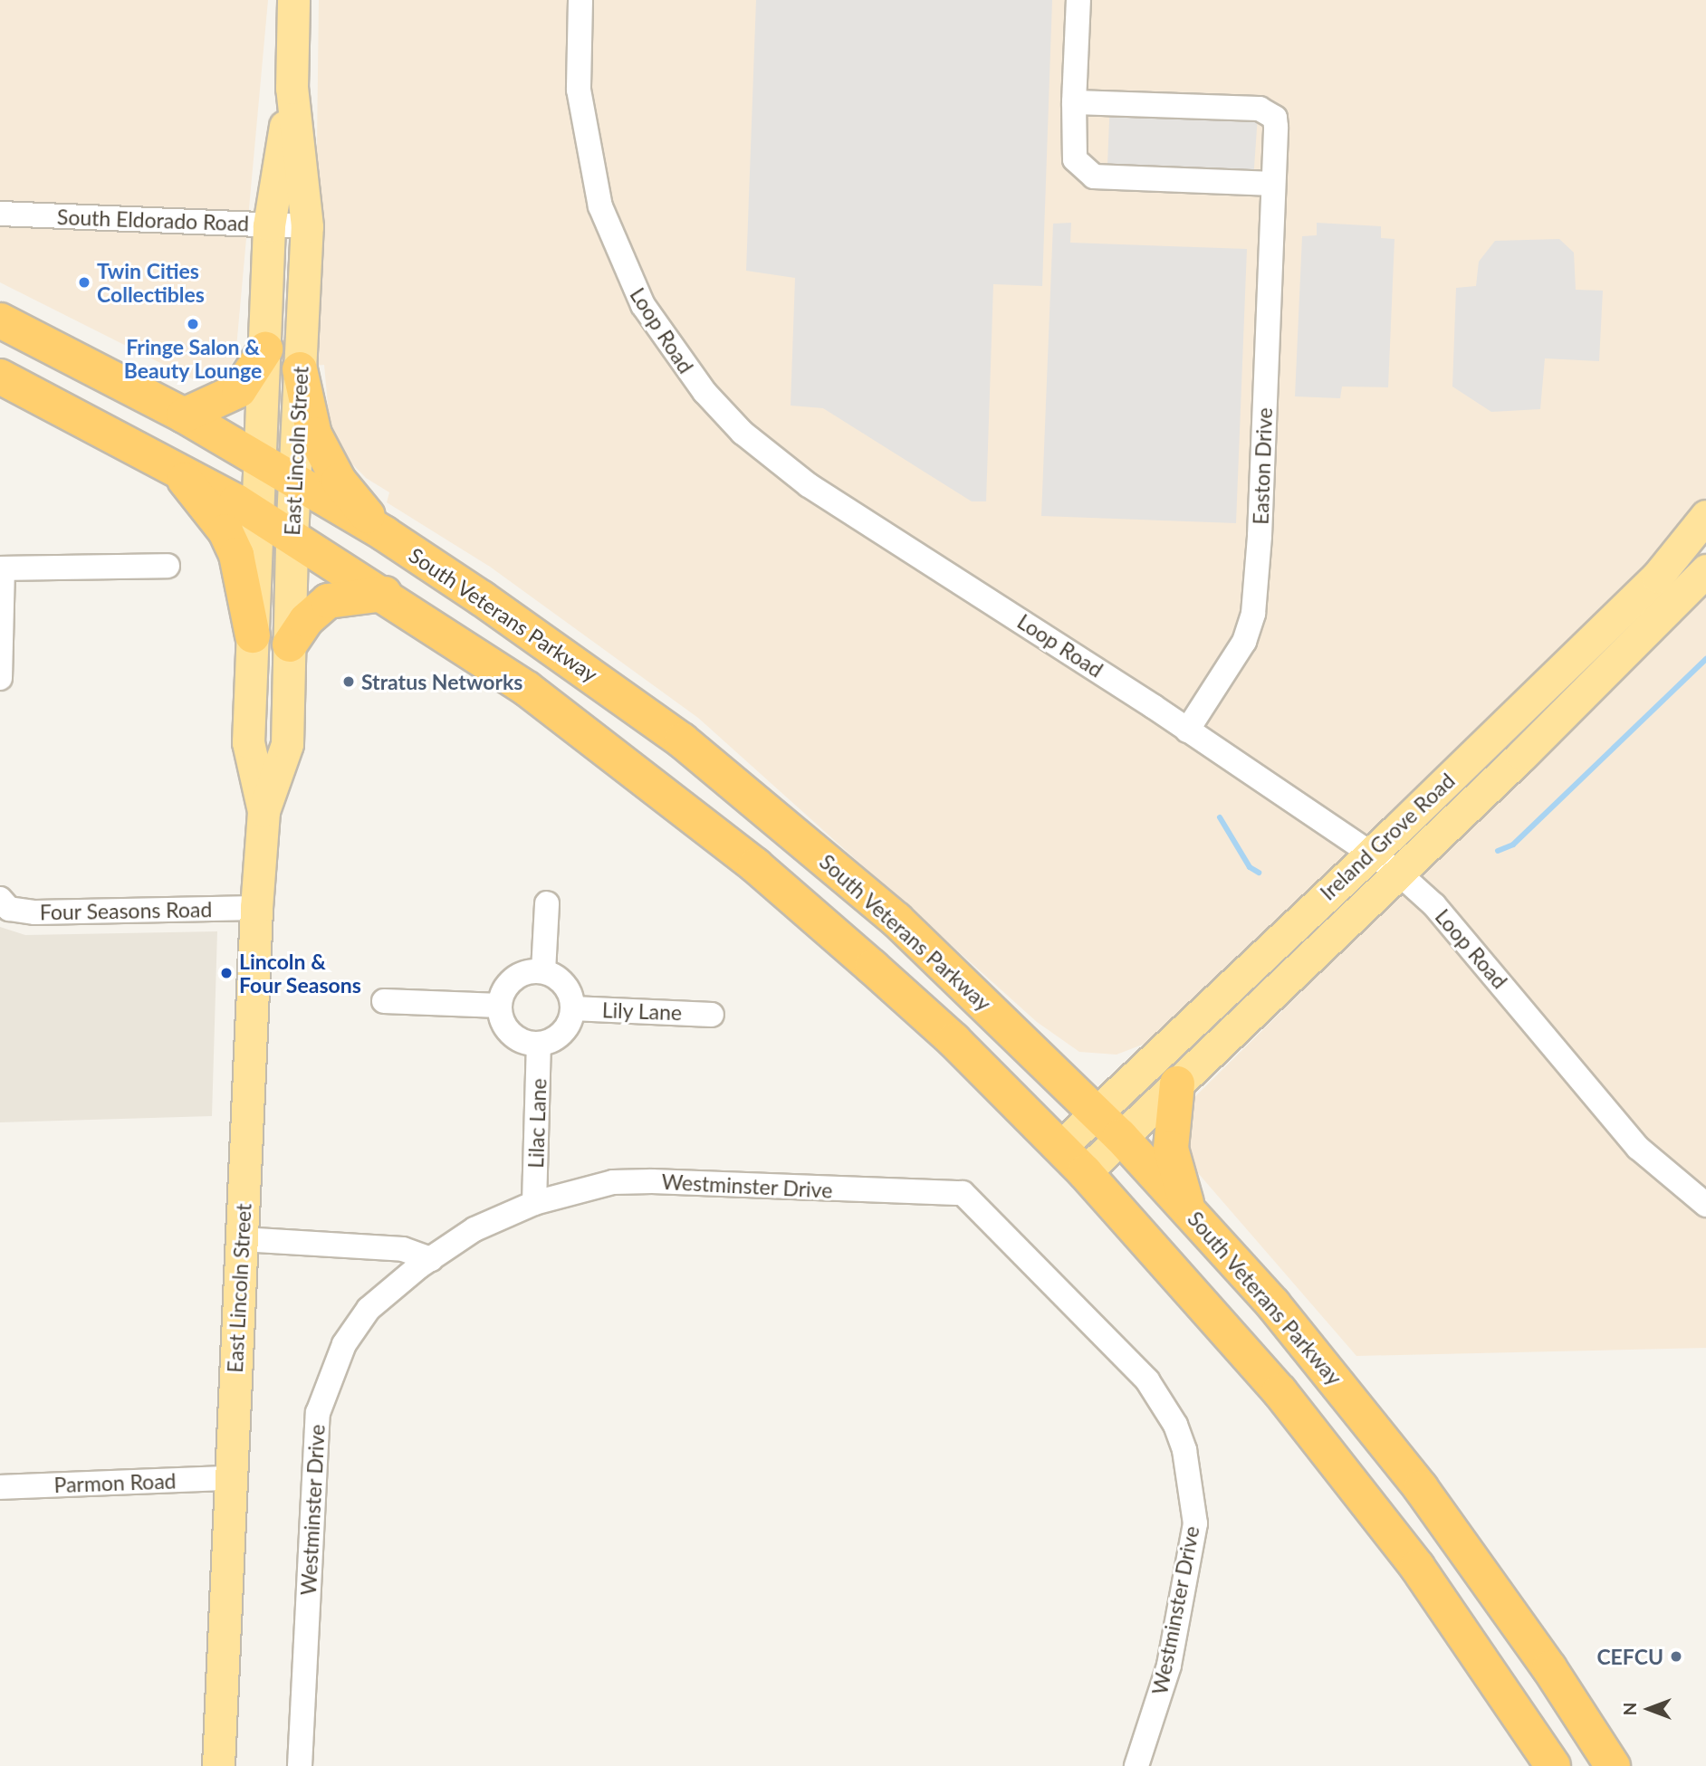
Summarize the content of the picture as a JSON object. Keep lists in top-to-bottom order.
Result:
{
  "streets": {
    "highway": ["South Veterans Parkway"],
    "main road": ["East Lincoln Street", "Ireland Grove Road"],
    "street": [
      "South Eldorado Road",
      "Loop Road",
      "Easton Drive",
      "Four Seasons Road",
      "Lily Lane",
      "Lilac Lane",
      "Westminster Drive",
      "Parmon Road"
    ]
  },
  "crossings": [
    ["South Eldorado Road", "East Lincoln Street"],
    ["Loop Road", "Easton Drive"],
    ["Loop Road", "Ireland Grove Road"],
    ["East Lincoln Street", "South Veterans Parkway"],
    ["East Lincoln Street", "Four Seasons Road"],
    ["East Lincoln Street", "Parmon Road"],
    ["South Veterans Parkway", "Ireland Grove Road"],
    ["Lily Lane", "Lilac Lane"],
    ["Lilac Lane", "Westminster Drive"]
  ],
  "places": [
    "Twin Cities Collectibles",
    "Fringe Salon & Beauty Lounge",
    "Stratus Networks",
    "Lincoln & Four Seasons",
    "CEFCU"
  ],
  "north": "left"
}
